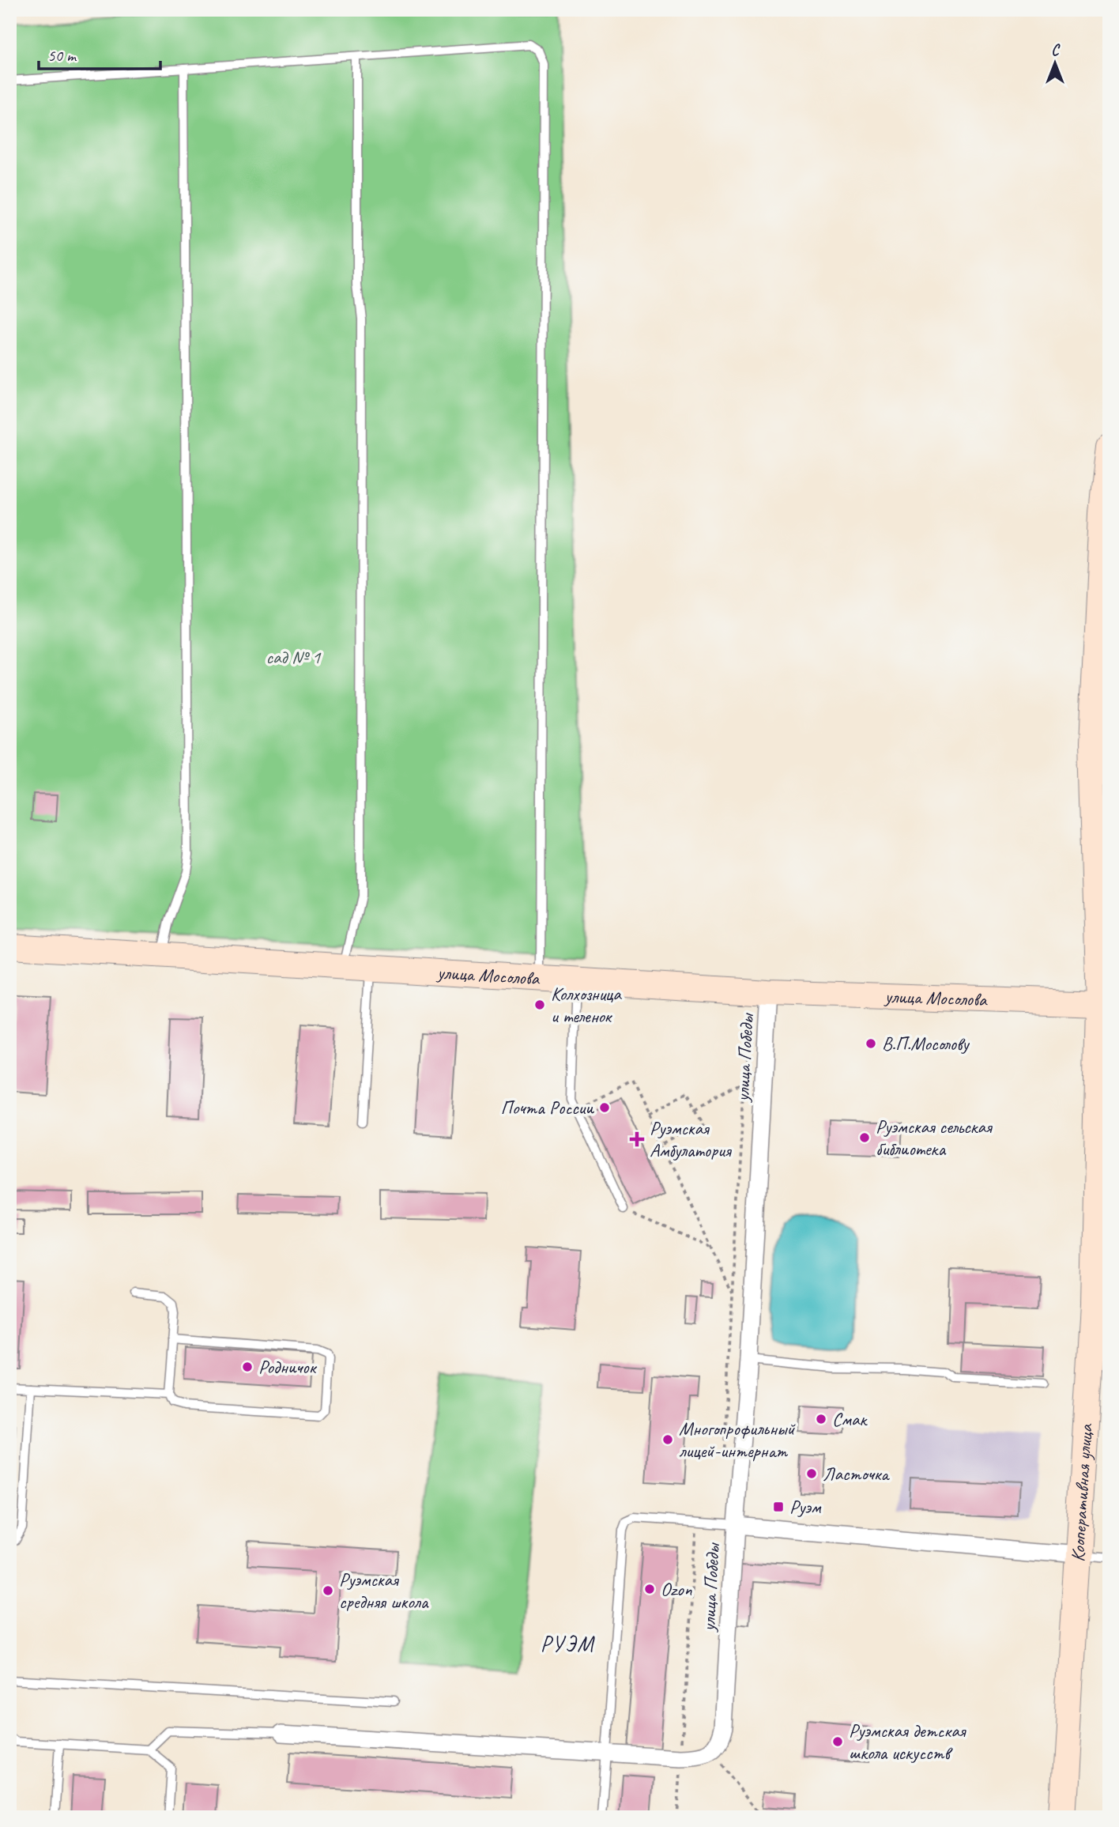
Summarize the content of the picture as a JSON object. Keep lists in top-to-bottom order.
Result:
{
  "streets": {
    "street": ["улица Мосолова", "улица Победы", "Кооперативная улица"]
  },
  "crossings": [
    ["улица Мосолова", "улица Победы"],
    ["улица Мосолова", "Кооперативная улица"]
  ],
  "districts": ["РУЭМ"],
  "parks": ["сад № 1"],
  "places": {
    "other": [
      "Колхозница и теленок",
      "В.П.Мосолову",
      "Почта России",
      "Руэмская сельская библиотека",
      "Родничок",
      "Смак",
      "Многопрофильный лицей-интернат",
      "Ласточка",
      "Ozon",
      "Руэмская средняя школа",
      "Руэмская детская школа искусств"
    ],
    "health": ["Руэмская Амбулатория"],
    "transit": ["Руэм"]
  },
  "scale_bar": "50 m",
  "north": "top"
}
